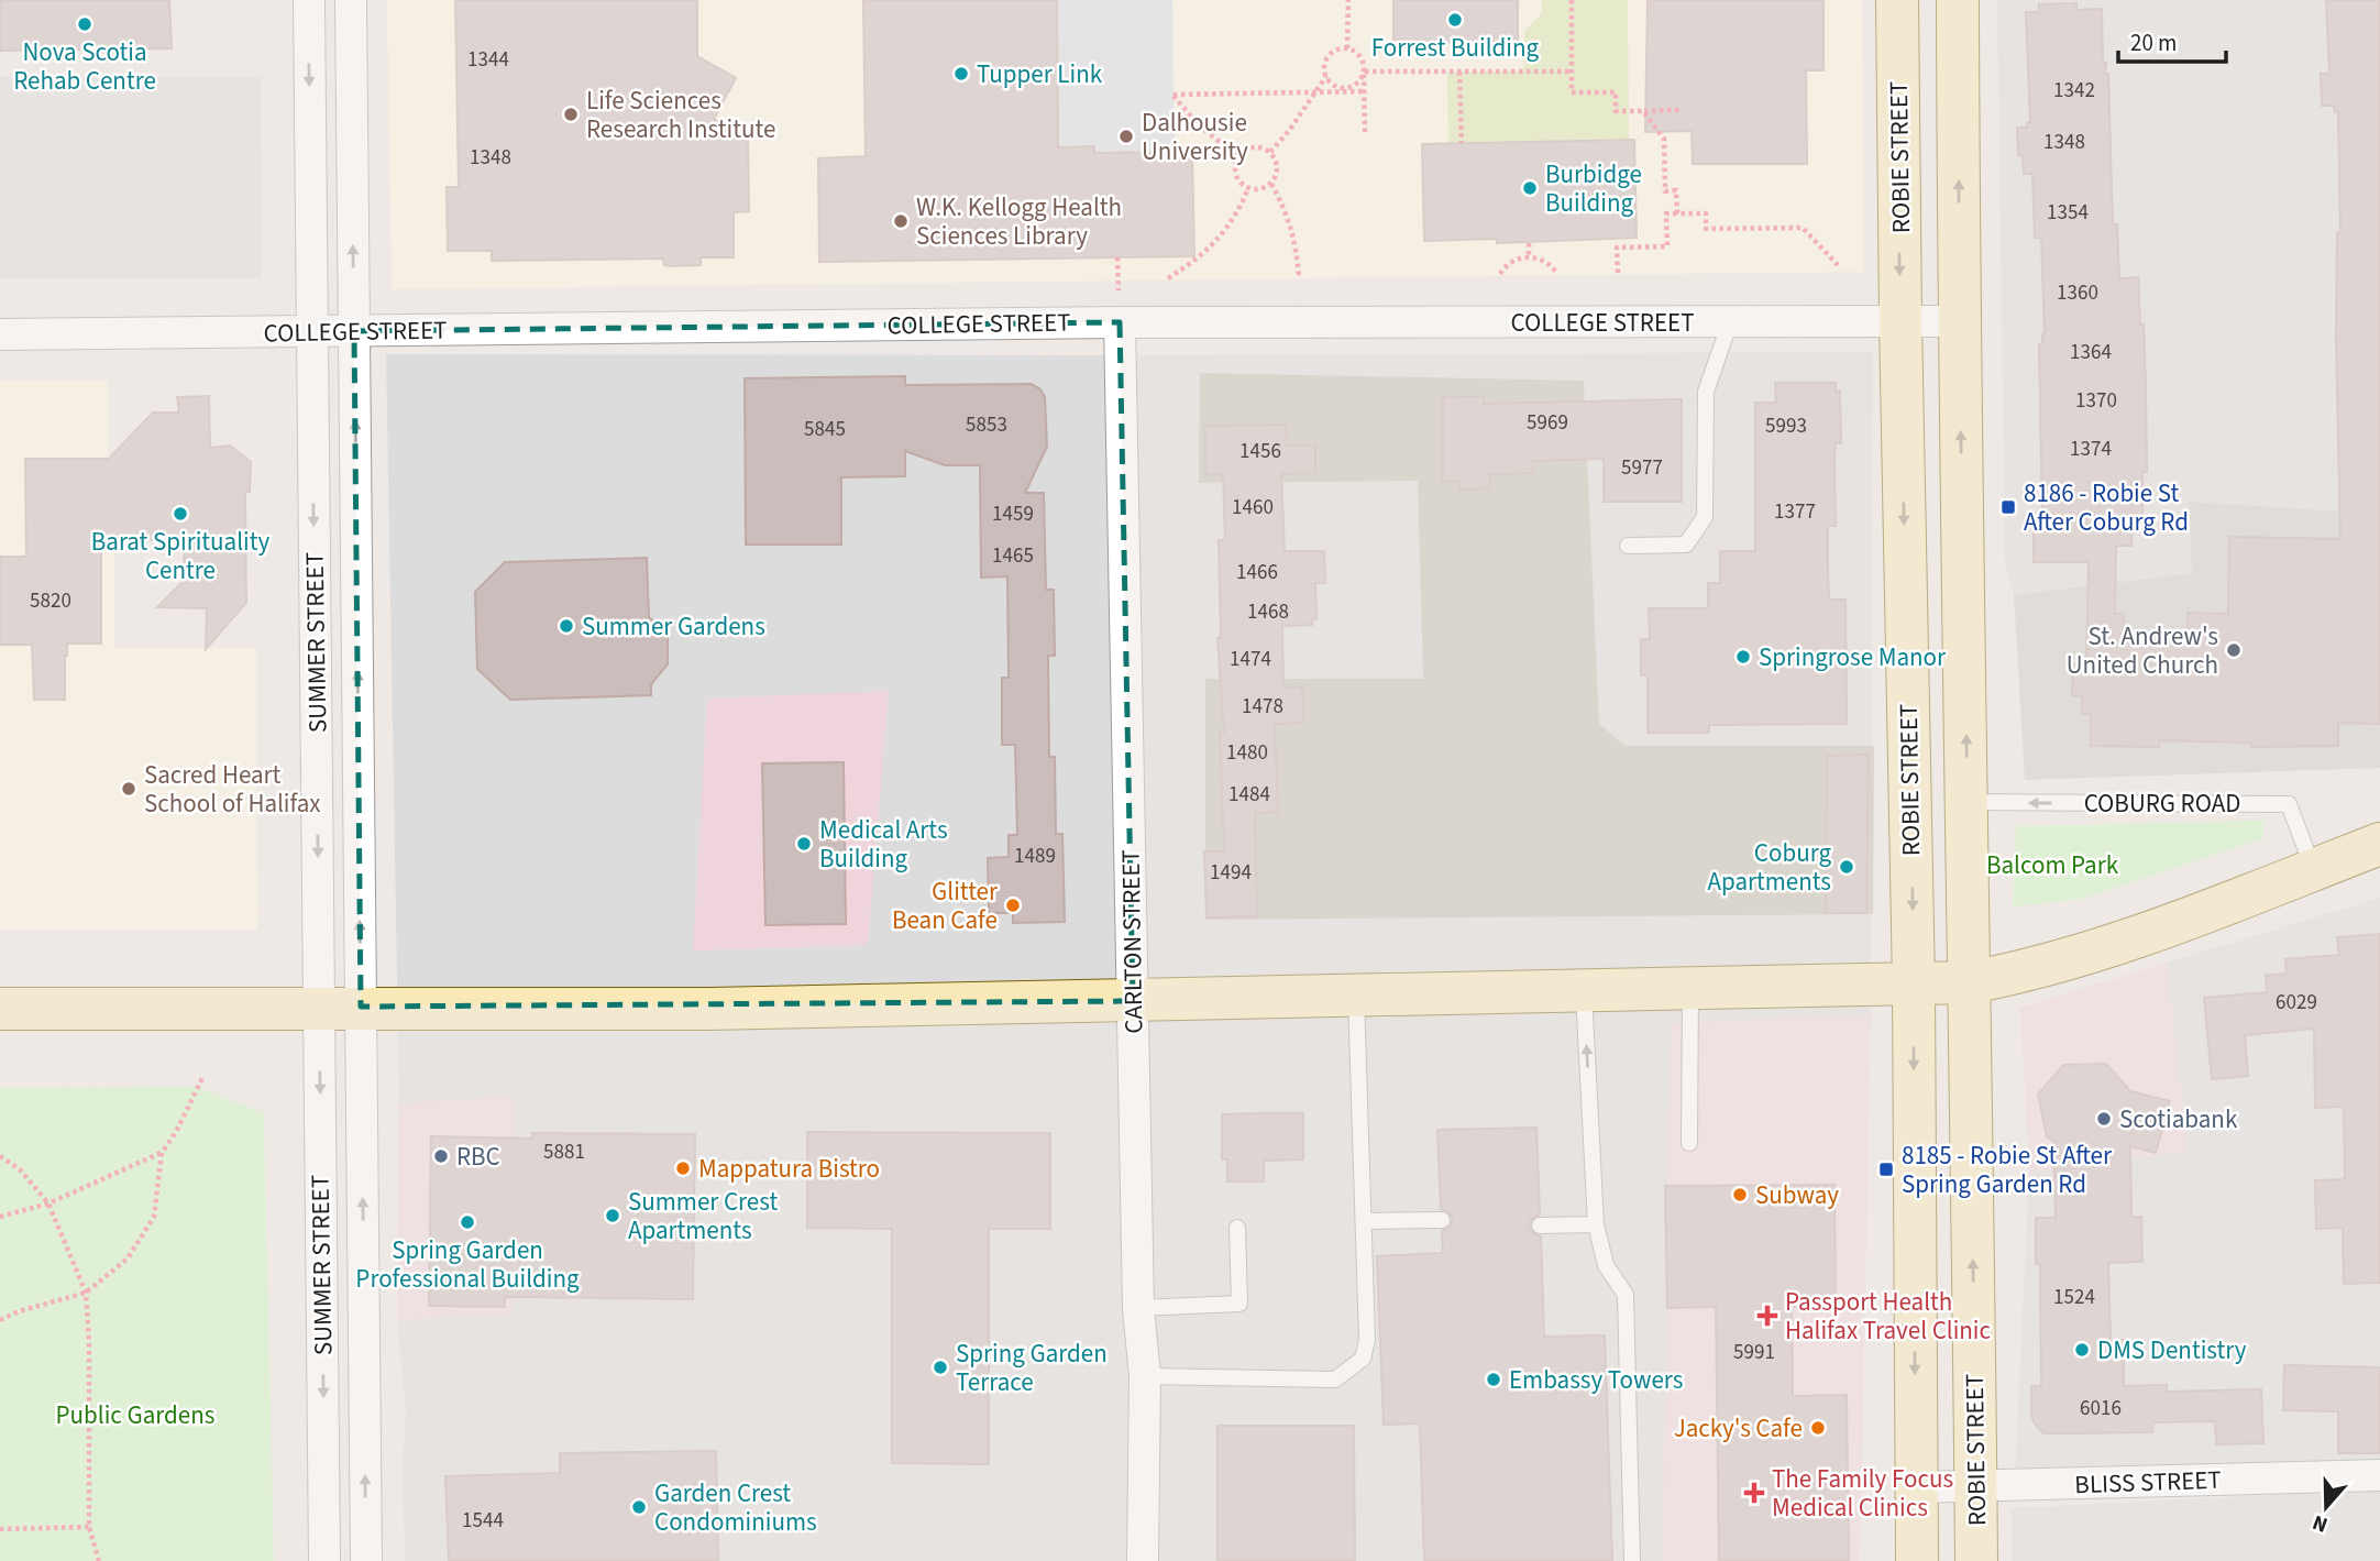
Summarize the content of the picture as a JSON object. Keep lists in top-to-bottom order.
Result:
{
  "streets": {
    "main road": ["ROBIE STREET"],
    "street": [
      "COLLEGE STREET",
      "SUMMER STREET",
      "CARLTON STREET",
      "BLISS STREET"
    ],
    "lane": ["COBURG ROAD"]
  },
  "crossings": [
    ["ROBIE STREET", "COLLEGE STREET"],
    ["ROBIE STREET", "COBURG ROAD"],
    ["ROBIE STREET", "BLISS STREET"],
    ["COLLEGE STREET", "SUMMER STREET"],
    ["COLLEGE STREET", "CARLTON STREET"]
  ],
  "one_way": ["COBURG ROAD"],
  "parks": ["Balcom Park", "Public Gardens"],
  "places": {
    "other": [
      "Forrest Building",
      "Nova Scotia Rehab Centre",
      "Tupper Link",
      "Life Sciences Research Institute",
      "Dalhousie University",
      "Burbidge Building",
      "W.K. Kellogg Health Sciences Library",
      "Barat Spirituality Centre",
      "Summer Gardens",
      "St. Andrew's United Church",
      "Springrose Manor",
      "Sacred Heart School of Halifax",
      "Medical Arts Building",
      "Coburg Apartments",
      "Glitter Bean Cafe",
      "Scotiabank",
      "RBC",
      "Mappatura Bistro",
      "Subway",
      "Summer Crest Apartments",
      "Spring Garden Professional Building",
      "DMS Dentistry",
      "Spring Garden Terrace",
      "Embassy Towers",
      "Jacky's Cafe",
      "Garden Crest Condominiums"
    ],
    "transit": ["8186 - Robie St After Coburg Rd", "8185 - Robie St After Spring Garden Rd"],
    "health": ["Passport Health Halifax Travel Clinic", "The Family Focus Medical Clinics"]
  },
  "house_numbers": [
    "1344",
    "1342",
    "1348",
    "1348",
    "1354",
    "1360",
    "1364",
    "1370",
    "5969",
    "5853",
    "5993",
    "5845",
    "1374",
    "1456",
    "5977",
    "1460",
    "1377",
    "1459",
    "1465",
    "1466",
    "5820",
    "1468",
    "1474",
    "1478",
    "1480",
    "1484",
    "1489",
    "1494",
    "6029",
    "5881",
    "1524",
    "5991",
    "6016",
    "1544"
  ],
  "scale_bar": "20 m",
  "north": "bottom"
}
